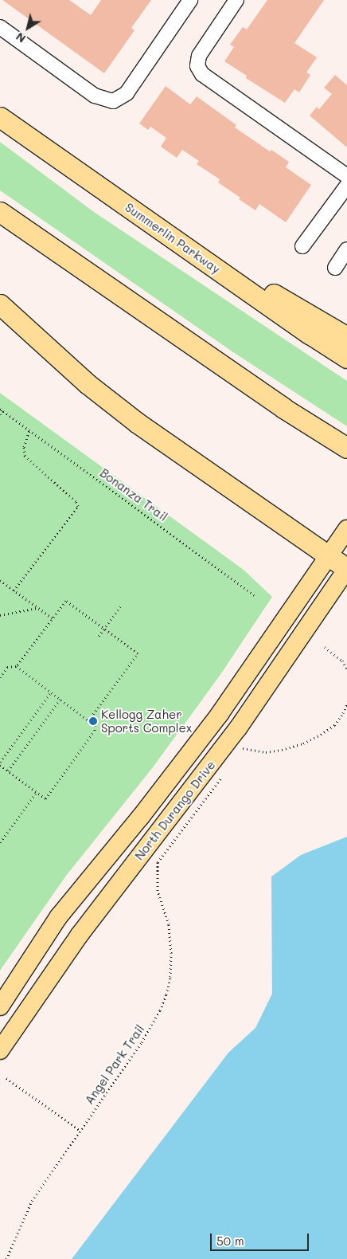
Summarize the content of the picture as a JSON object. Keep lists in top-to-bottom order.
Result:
{
  "streets": {
    "highway": ["Summerlin Parkway"],
    "main road": ["North Durango Drive"],
    "path": ["Bonanza Trail", "Angel Park Trail"]
  },
  "places": ["Kellogg Zaher Sports Complex"],
  "scale_bar": "50 m",
  "north": "bottom left"
}
